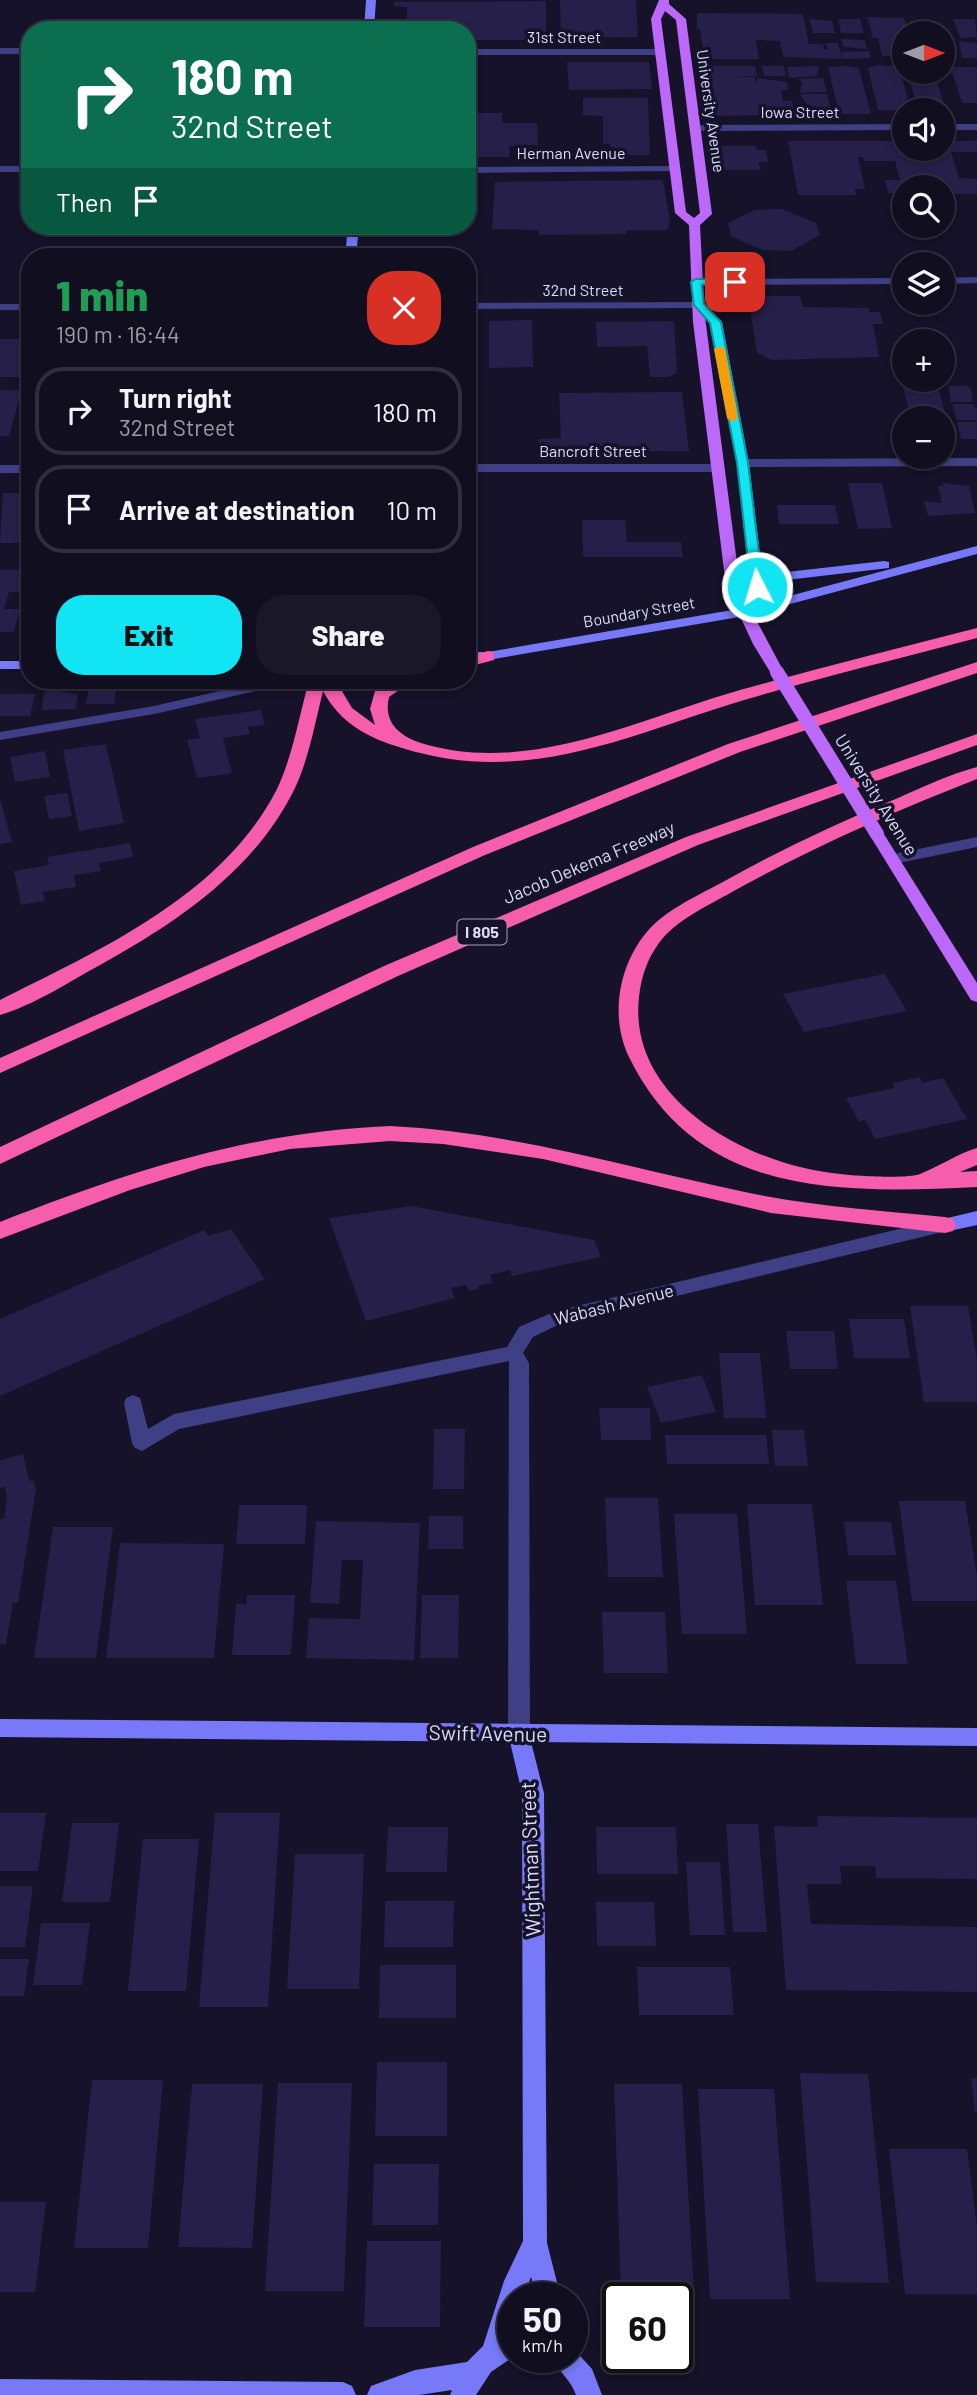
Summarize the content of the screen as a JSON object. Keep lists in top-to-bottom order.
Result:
{
  "streets": {
    "highway": ["Jacob Dekema Freeway", "I 805"],
    "main road": ["University Avenue"],
    "street": [
      "31st Street",
      "Iowa Street",
      "Herman Avenue",
      "32nd Street",
      "Bancroft Street",
      "Boundary Street",
      "Wabash Avenue",
      "Swift Avenue",
      "Wightman Street"
    ]
  },
  "crossings": [
    ["31st Street", "University Avenue"],
    ["University Avenue", "Iowa Street"],
    ["University Avenue", "Herman Avenue"],
    ["University Avenue", "32nd Street"],
    ["University Avenue", "Bancroft Street"],
    ["University Avenue", "Boundary Street"],
    ["Wabash Avenue", "Wightman Street"],
    ["Swift Avenue", "Wightman Street"]
  ],
  "north": "right",
  "page": {
    "map_buttons": ["+", "−"],
    "turn": ["180 m", "32nd Street"],
    "then": "Then",
    "heading": ["1 min", "190 m · 16:44"],
    "list": [
      {
        "name": "Turn right",
        "note": "32nd Street",
        "value": "180 m"
      },
      {
        "name": "Arrive at destination",
        "value": "10 m"
      }
    ],
    "buttons": ["Exit", "Share"],
    "speed": "50 km/h",
    "limit": "60"
  }
}
